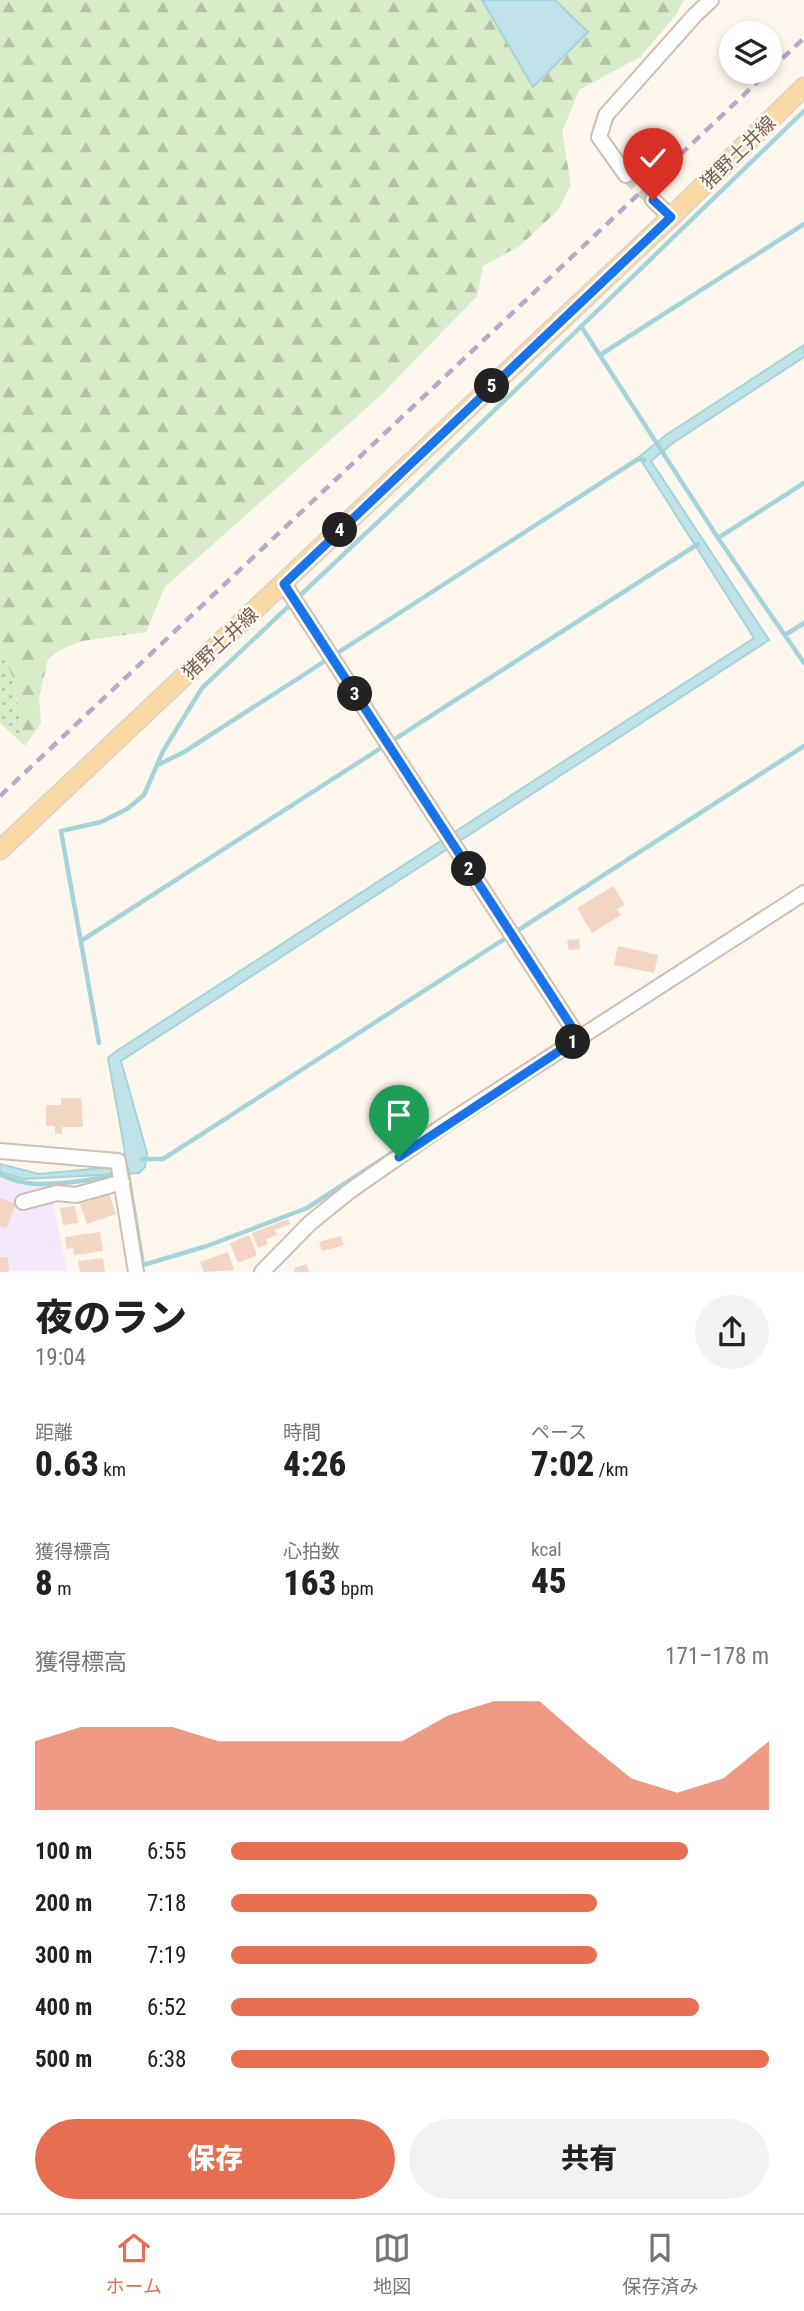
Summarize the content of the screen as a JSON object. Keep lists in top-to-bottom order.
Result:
{
  "streets": {
    "main road": ["猪野土井線"]
  },
  "page": {
    "pins": [
      "5",
      "4",
      "3",
      "2",
      "1"
    ],
    "heading": ["夜のラン", "19:04"],
    "stats": [
      ["距離", "0.63 km"],
      ["時間", "4:26"],
      ["ペース", "7:02 /km"],
      ["獲得標高", "8 m"],
      ["心拍数", "163 bpm"],
      ["kcal", "45"]
    ],
    "chart": ["獲得標高", "171–178 m"],
    "list": [
      {
        "name": "100 m",
        "note": "6:55"
      },
      {
        "name": "200 m",
        "note": "7:18"
      },
      {
        "name": "300 m",
        "note": "7:19"
      },
      {
        "name": "400 m",
        "note": "6:52"
      },
      {
        "name": "500 m",
        "note": "6:38"
      }
    ],
    "buttons": ["保存", "共有"],
    "tabs": ["ホーム", "地図", "保存済み"]
  }
}
